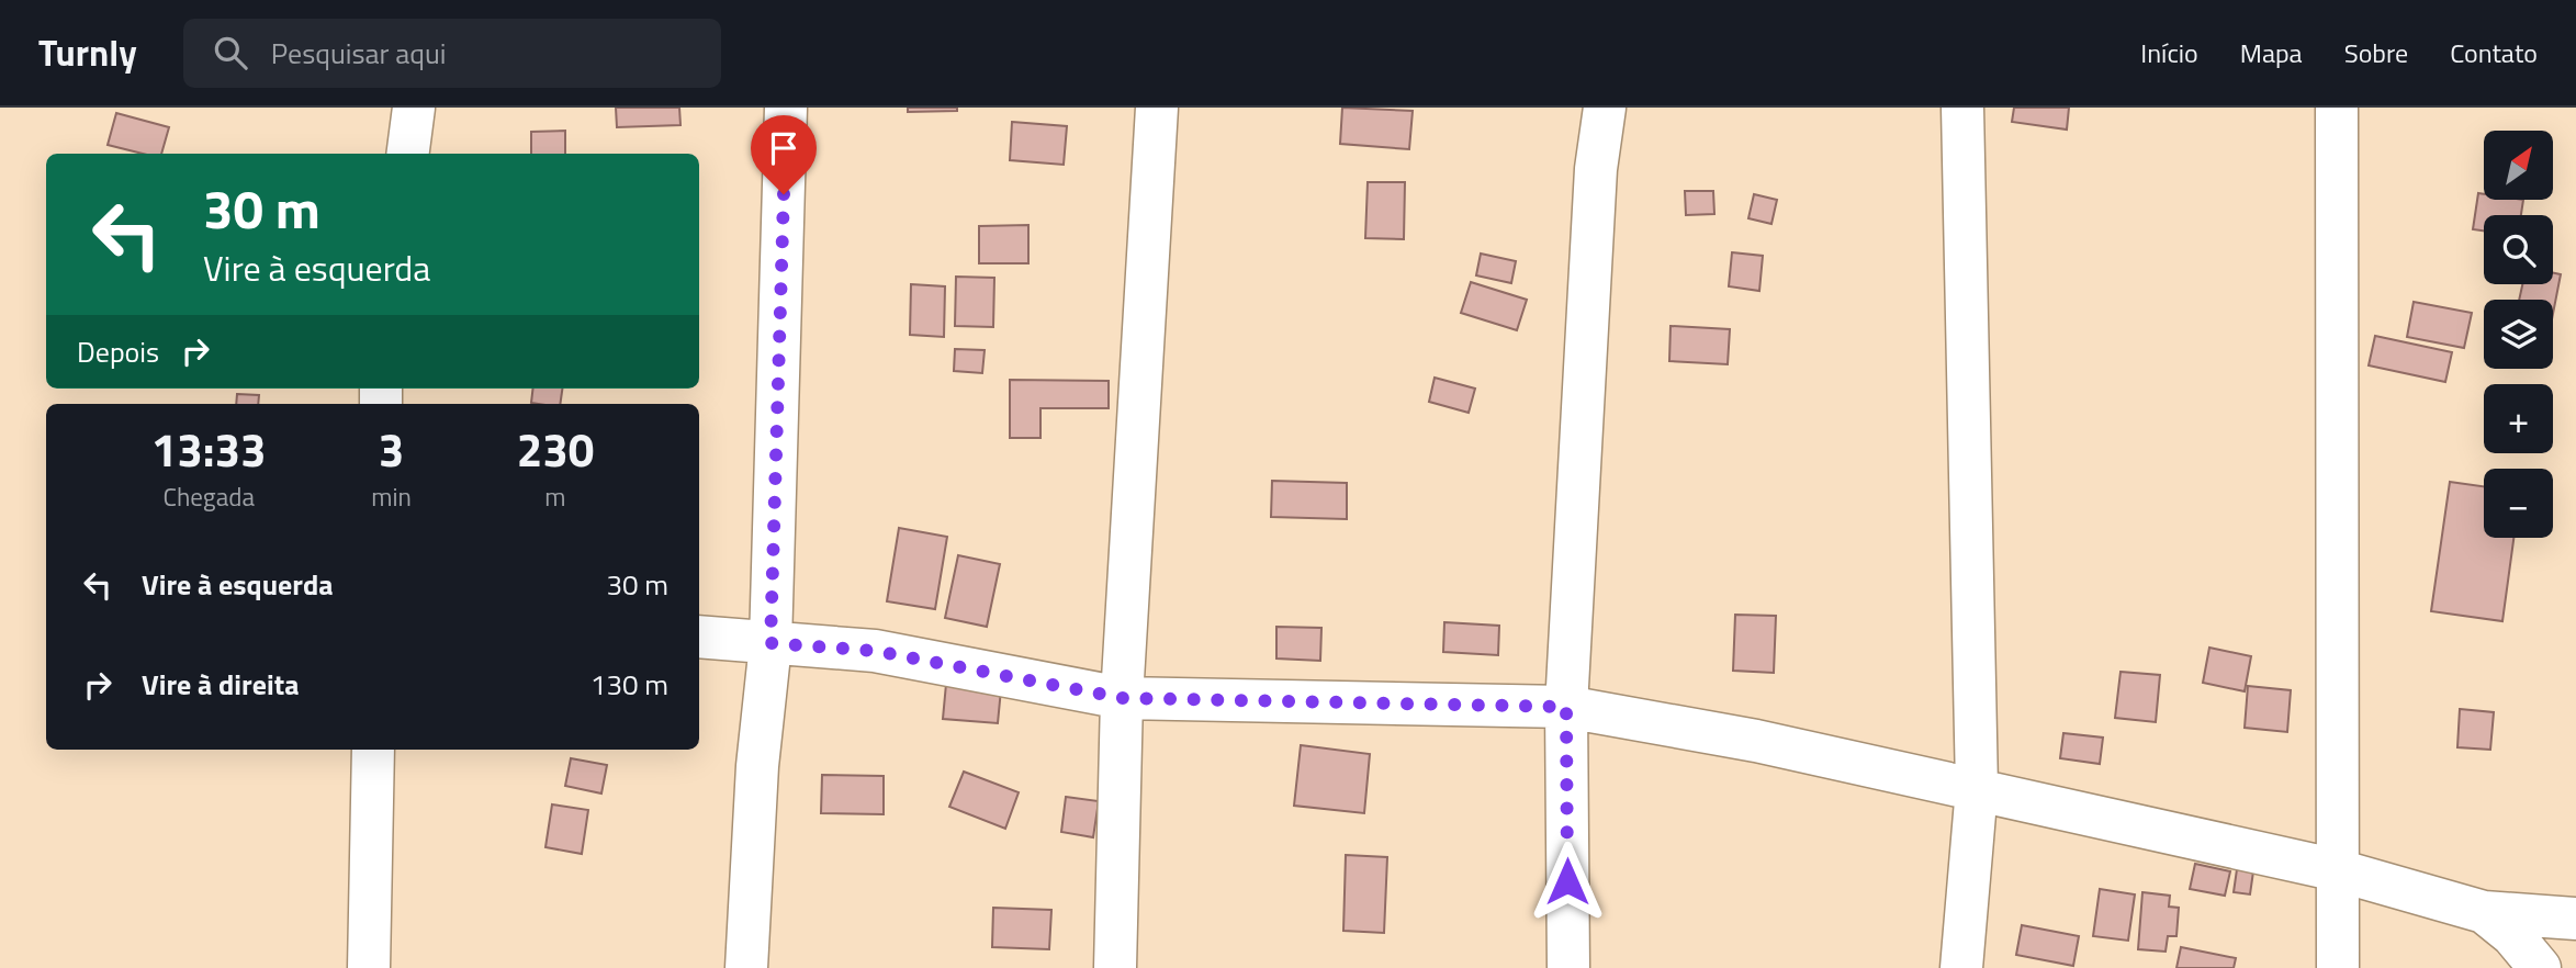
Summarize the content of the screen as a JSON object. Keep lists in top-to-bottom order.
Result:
{
  "north": "top right",
  "page": {
    "header": "Turnly",
    "search": "Pesquisar aqui",
    "nav": [
      "Início",
      "Mapa",
      "Sobre",
      "Contato"
    ],
    "map_buttons": ["+", "−"],
    "turn": ["30 m", "Vire à esquerda"],
    "then": "Depois",
    "eta": [
      "13:33",
      "Chegada",
      "3",
      "min",
      "230",
      "m"
    ],
    "list": [
      {
        "name": "Vire à esquerda",
        "value": "30 m"
      },
      {
        "name": "Vire à direita",
        "value": "130 m"
      }
    ]
  }
}
